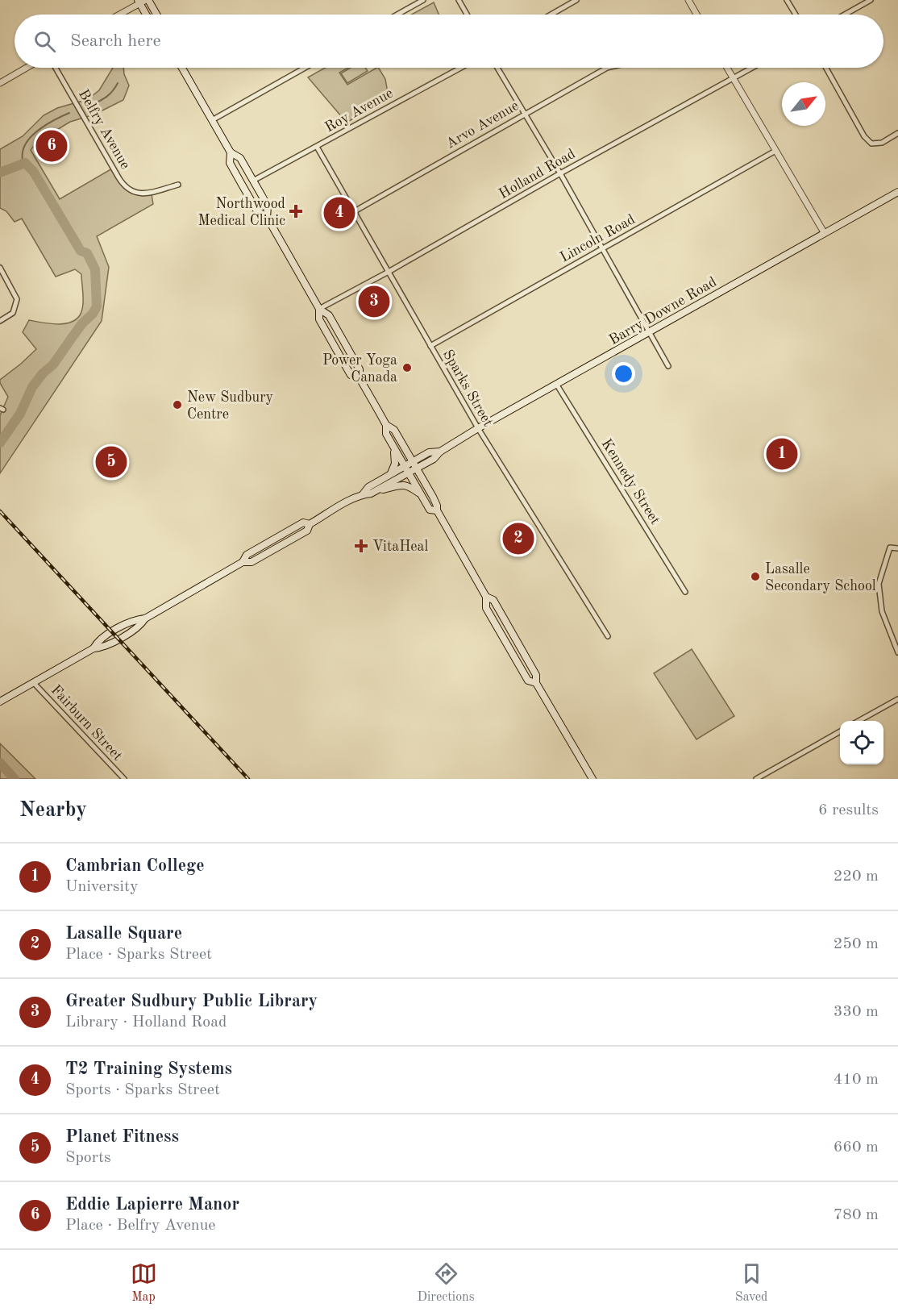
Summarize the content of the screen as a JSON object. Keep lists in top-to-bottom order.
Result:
{
  "streets": {
    "main road": ["Barry Downe Road"],
    "street": [
      "Roy Avenue",
      "Arvo Avenue",
      "Belfry Avenue",
      "Holland Road",
      "Lincoln Road",
      "Sparks Street",
      "Kennedy Street",
      "Fairburn Street"
    ]
  },
  "crossings": [
    ["Roy Avenue", "Sparks Street"],
    ["Arvo Avenue", "Sparks Street"],
    ["Holland Road", "Sparks Street"],
    ["Lincoln Road", "Sparks Street"],
    ["Barry Downe Road", "Sparks Street"],
    ["Barry Downe Road", "Kennedy Street"],
    ["Barry Downe Road", "Fairburn Street"]
  ],
  "places": {
    "health": ["Northwood Medical Clinic", "VitaHeal"],
    "other": ["Power Yoga Canada", "New Sudbury Centre", "Lasalle Secondary School"]
  },
  "north": "top right",
  "page": {
    "search": "Search here",
    "pins": [
      "6",
      "4",
      "3",
      "1",
      "5",
      "2"
    ],
    "heading": ["Nearby", "6 results"],
    "list": [
      {
        "mark": "1",
        "name": "Cambrian College",
        "note": "University",
        "value": "220 m"
      },
      {
        "mark": "2",
        "name": "Lasalle Square",
        "note": "Place · Sparks Street",
        "value": "250 m"
      },
      {
        "mark": "3",
        "name": "Greater Sudbury Public Library",
        "note": "Library · Holland Road",
        "value": "330 m"
      },
      {
        "mark": "4",
        "name": "T2 Training Systems",
        "note": "Sports · Sparks Street",
        "value": "410 m"
      },
      {
        "mark": "5",
        "name": "Planet Fitness",
        "note": "Sports",
        "value": "660 m"
      },
      {
        "mark": "6",
        "name": "Eddie Lapierre Manor",
        "note": "Place · Belfry Avenue",
        "value": "780 m"
      }
    ],
    "nav": ["Map", "Directions", "Saved"]
  }
}
